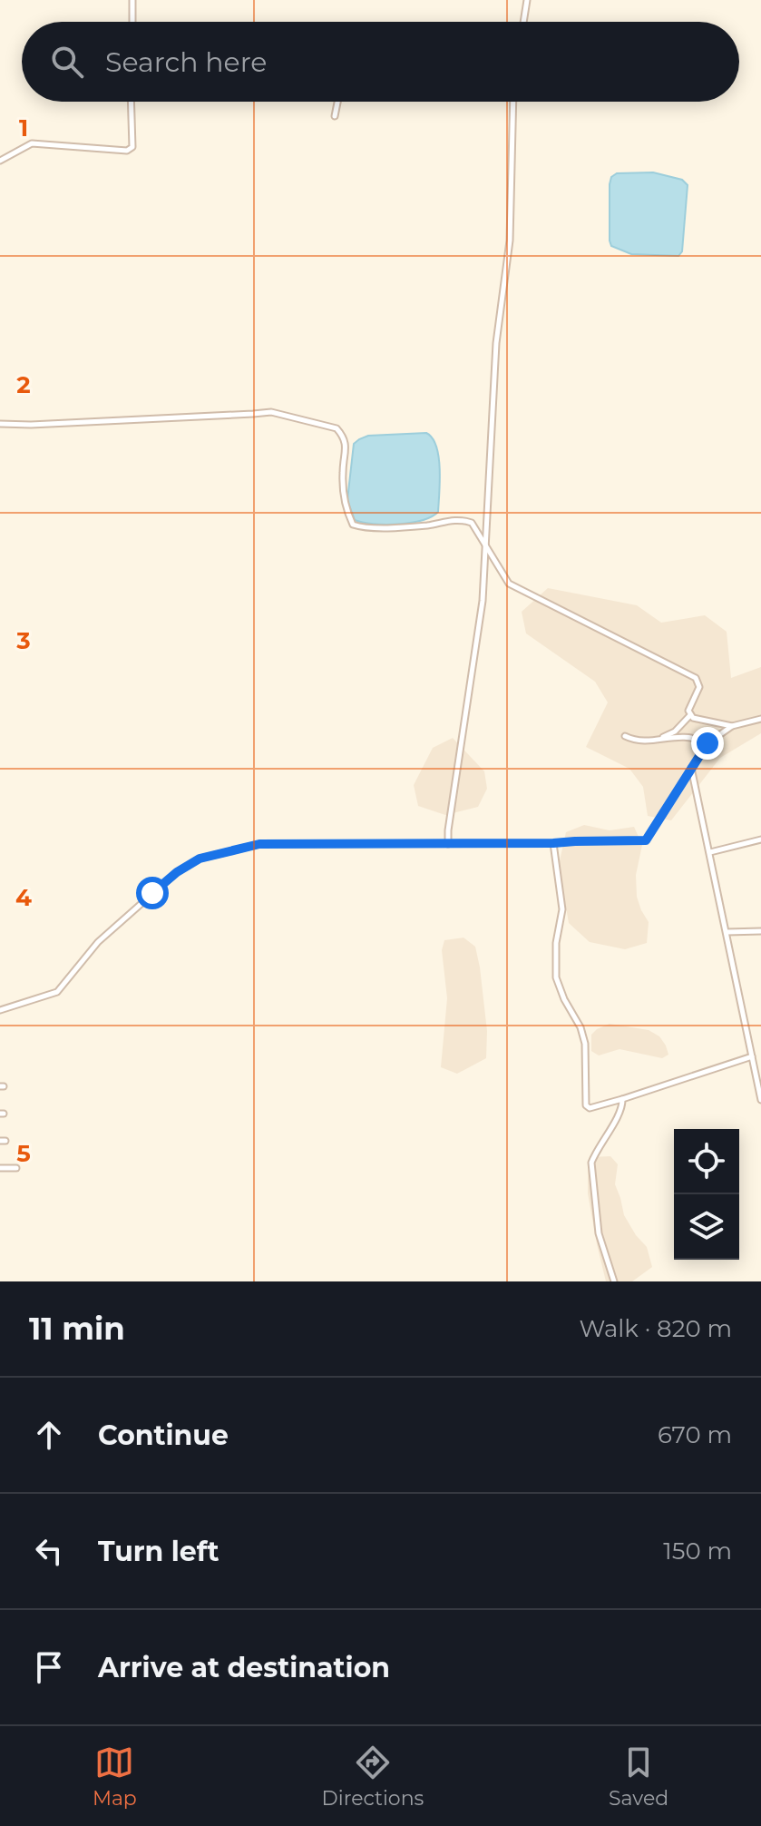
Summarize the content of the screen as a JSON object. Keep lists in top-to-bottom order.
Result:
{
  "page": {
    "search": "Search here",
    "heading": ["11 min", "Walk · 820 m"],
    "list": [
      ["Continue", "670 m"],
      ["Turn left", "150 m"],
      "Arrive at destination"
    ],
    "nav": ["Map", "Directions", "Saved"]
  },
  "grid": {
    "rows": [
      "1",
      "2",
      "3",
      "4",
      "5"
    ]
  }
}
